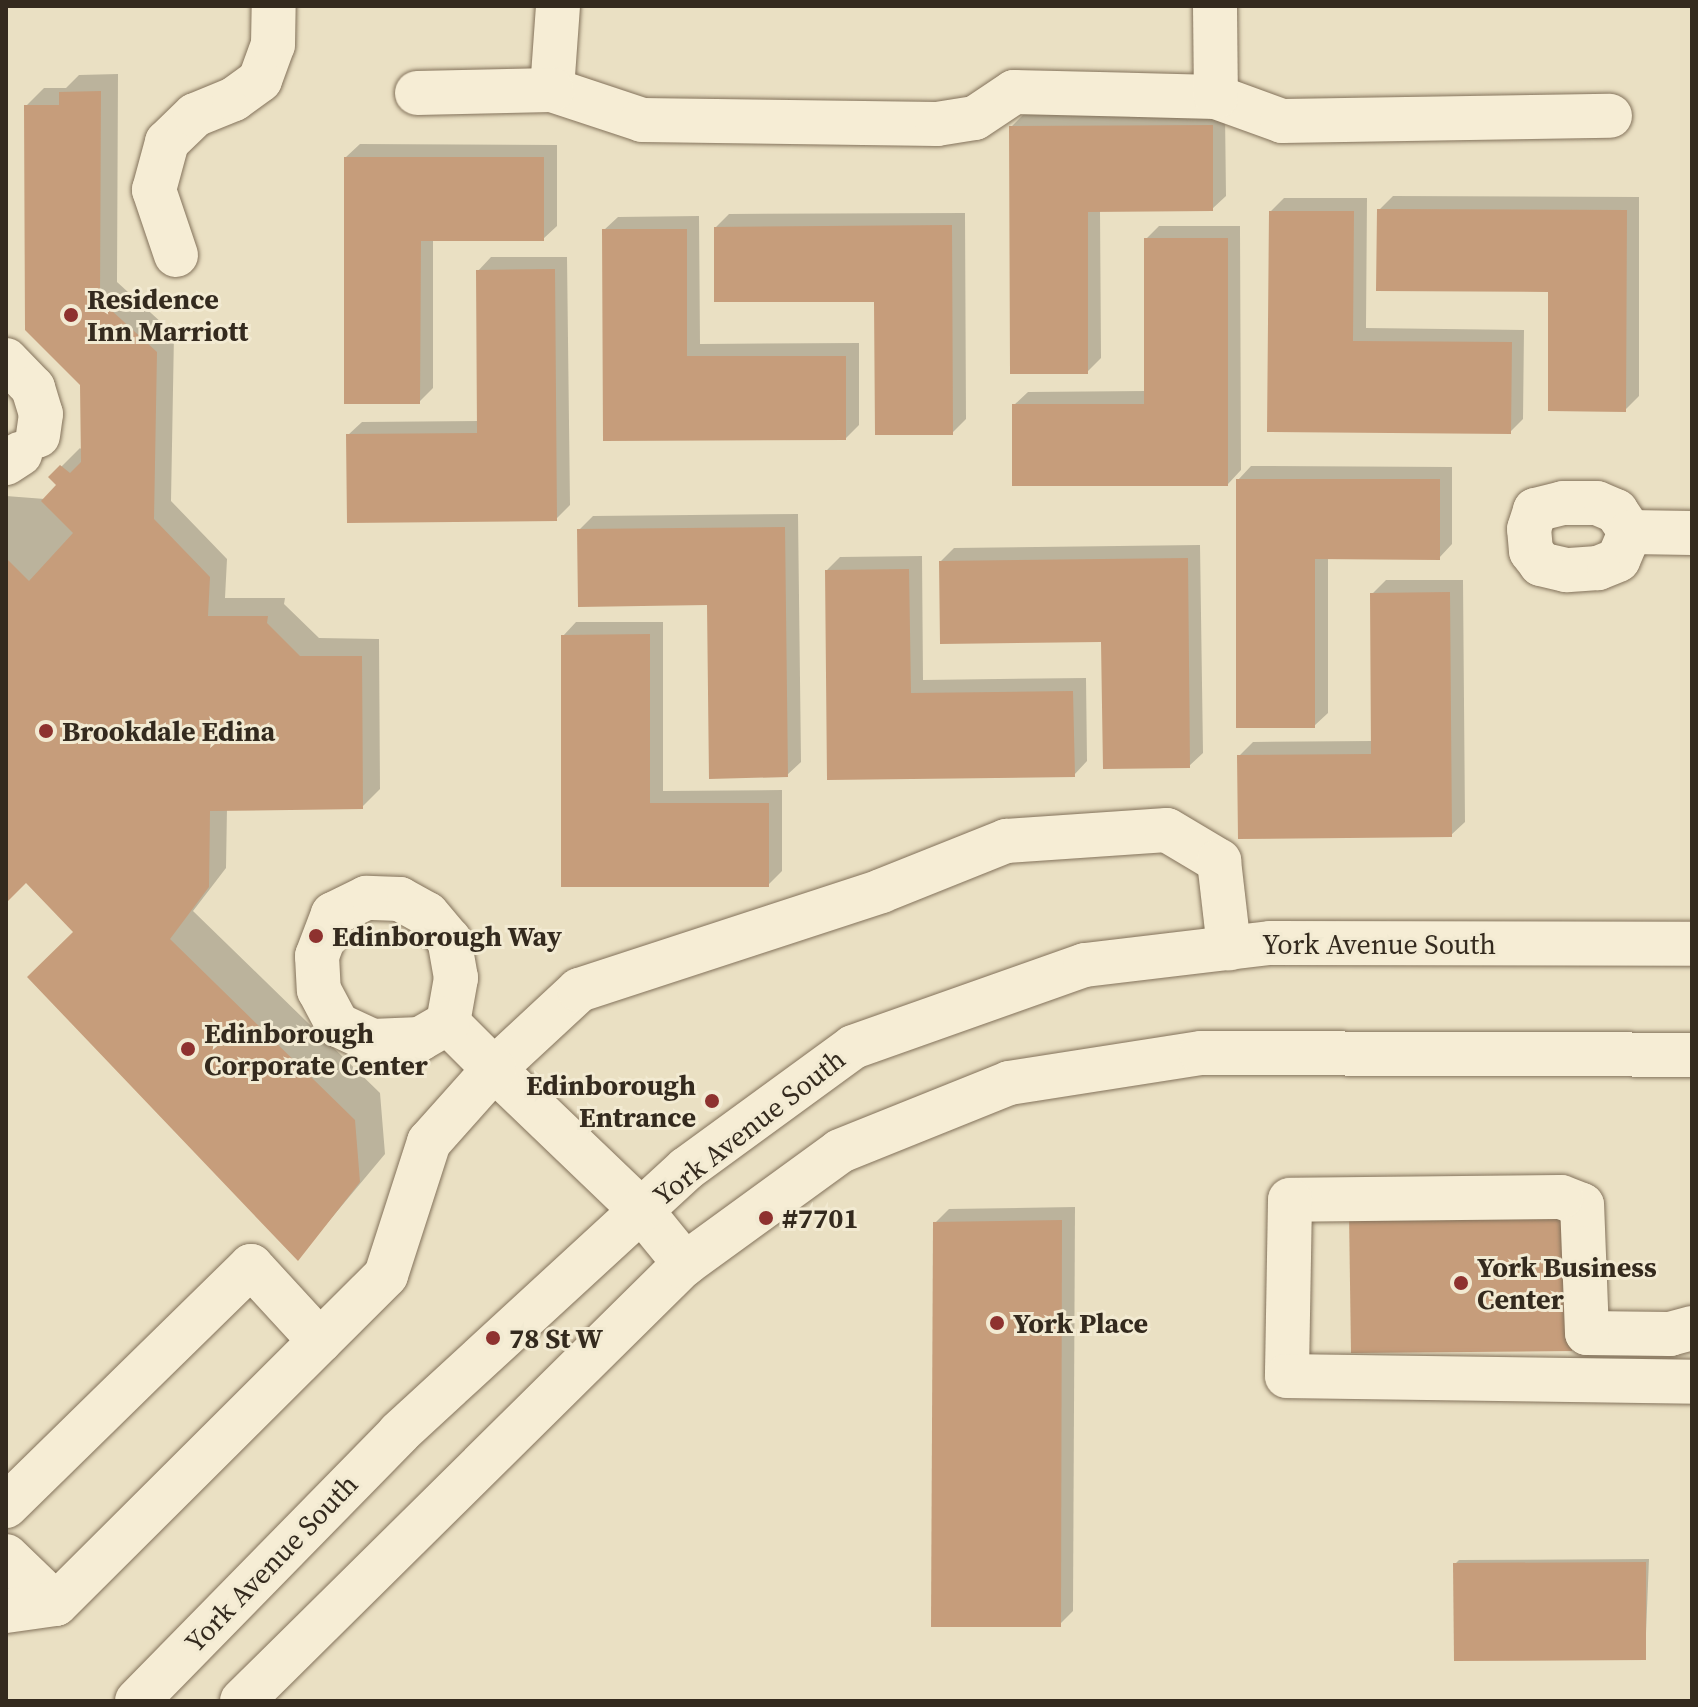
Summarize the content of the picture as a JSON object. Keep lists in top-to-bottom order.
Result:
{
  "streets": {
    "street": ["York Avenue South"]
  },
  "places": [
    "Residence Inn Marriott",
    "Brookdale Edina",
    "Edinborough Way",
    "Edinborough Corporate Center",
    "Edinborough Entrance",
    "#7701",
    "York Business Center",
    "York Place",
    "78 St W"
  ]
}
